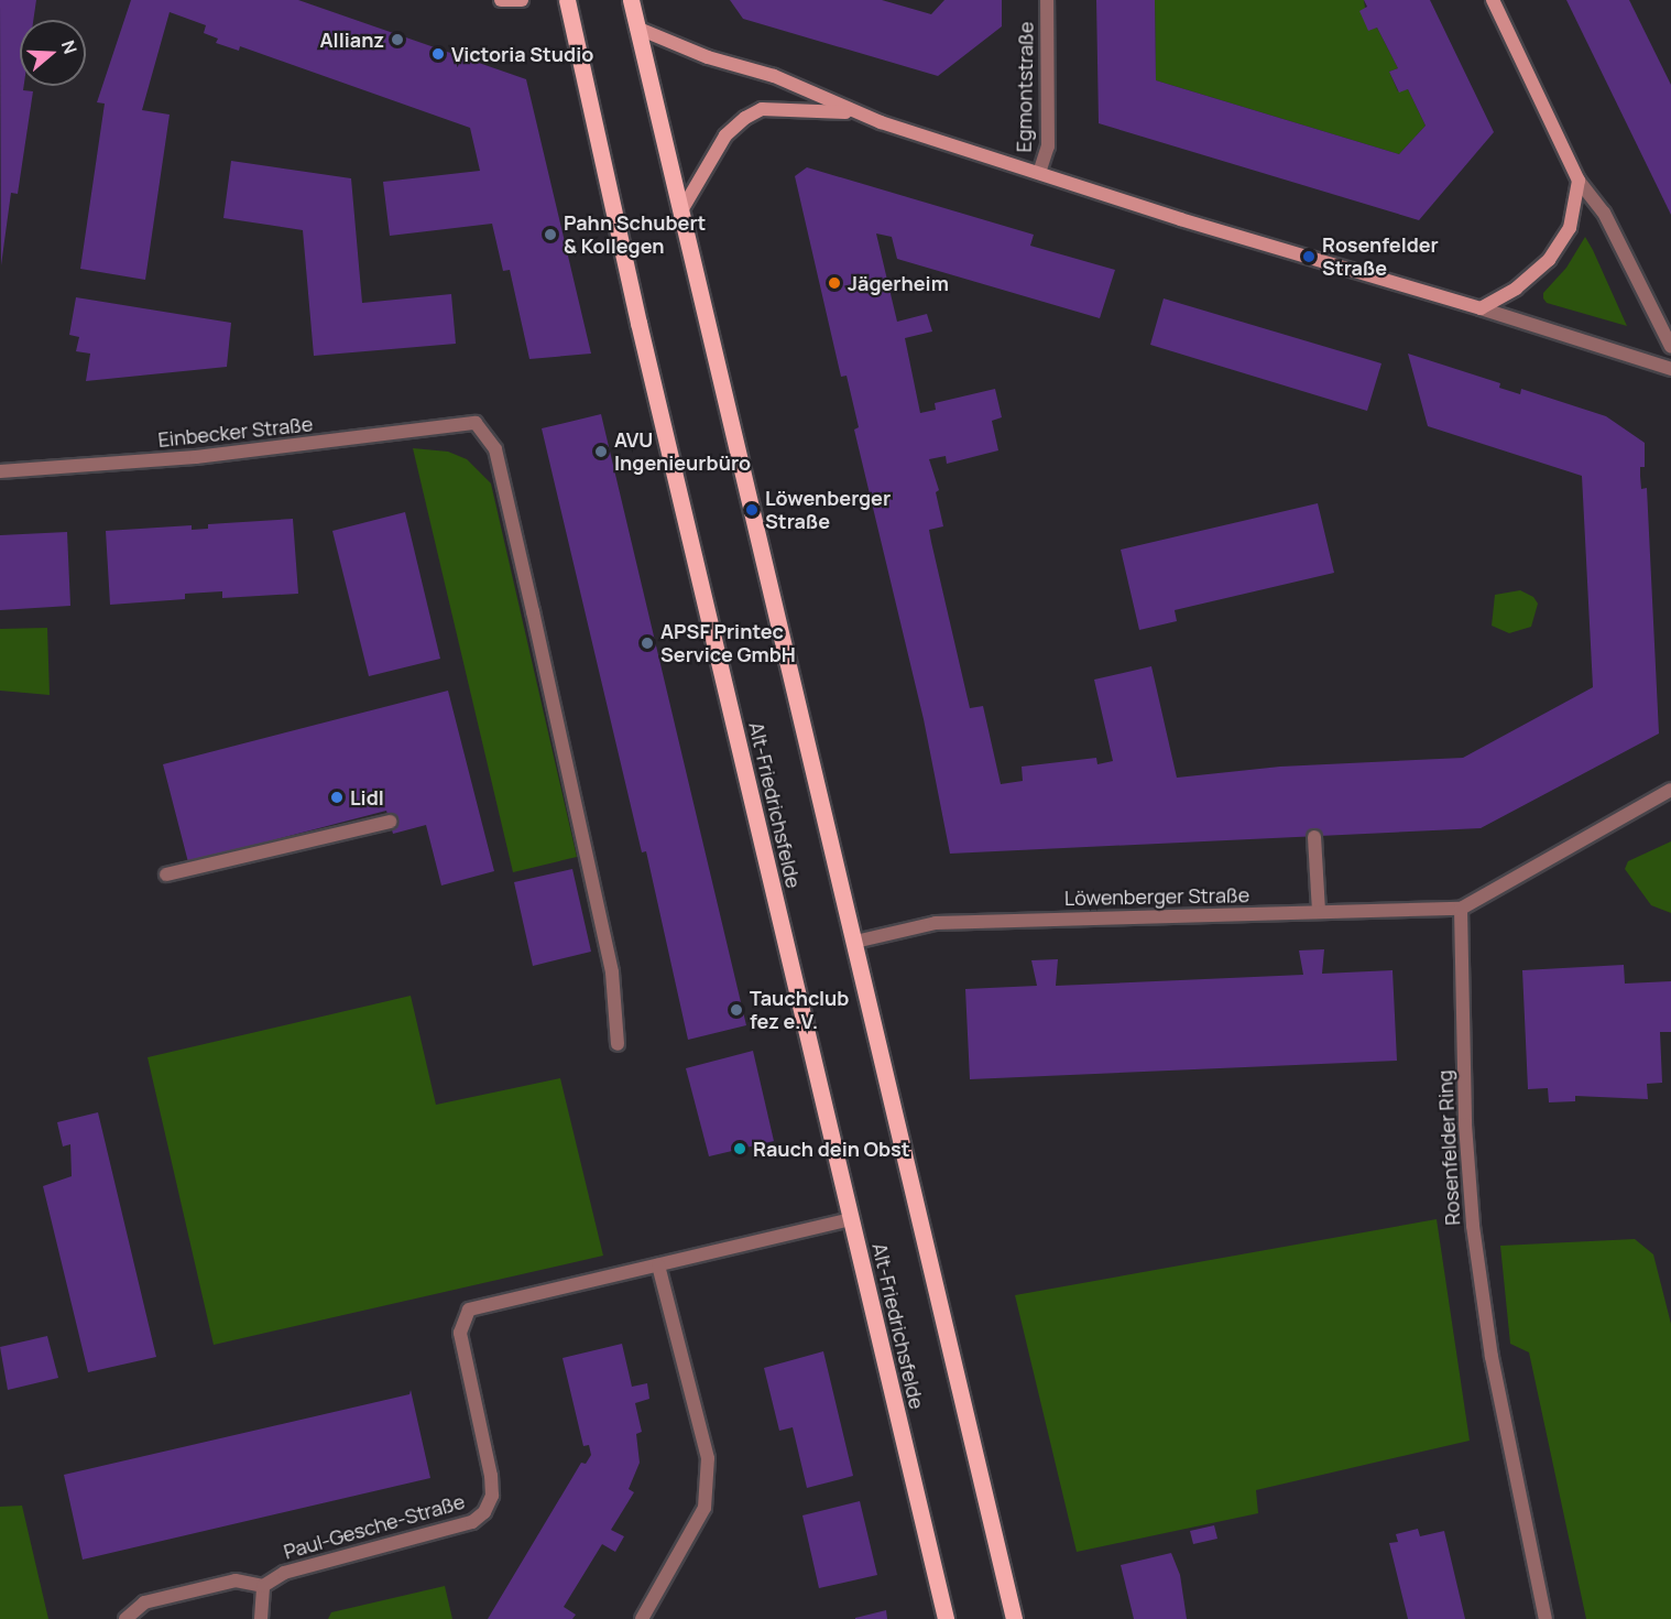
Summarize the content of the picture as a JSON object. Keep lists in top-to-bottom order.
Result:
{
  "streets": {
    "main road": ["Alt-Friedrichsfelde"],
    "street": [
      "Egmontstraße",
      "Einbecker Straße",
      "Löwenberger Straße",
      "Rosenfelder Ring",
      "Paul-Gesche-Straße"
    ]
  },
  "crossings": [
    ["Alt-Friedrichsfelde", "Paul-Gesche-Straße"],
    ["Löwenberger Straße", "Rosenfelder Ring"]
  ],
  "places": [
    "Allianz",
    "Victoria Studio",
    "Pahn Schubert & Kollegen",
    "Rosenfelder Straße",
    "Jägerheim",
    "AVU Ingenieurbüro",
    "Löwenberger Straße",
    "APSF Printec Service GmbH",
    "Lidl",
    "Tauchclub fez e.V.",
    "Rauch dein Obst"
  ],
  "north": "right"
}
